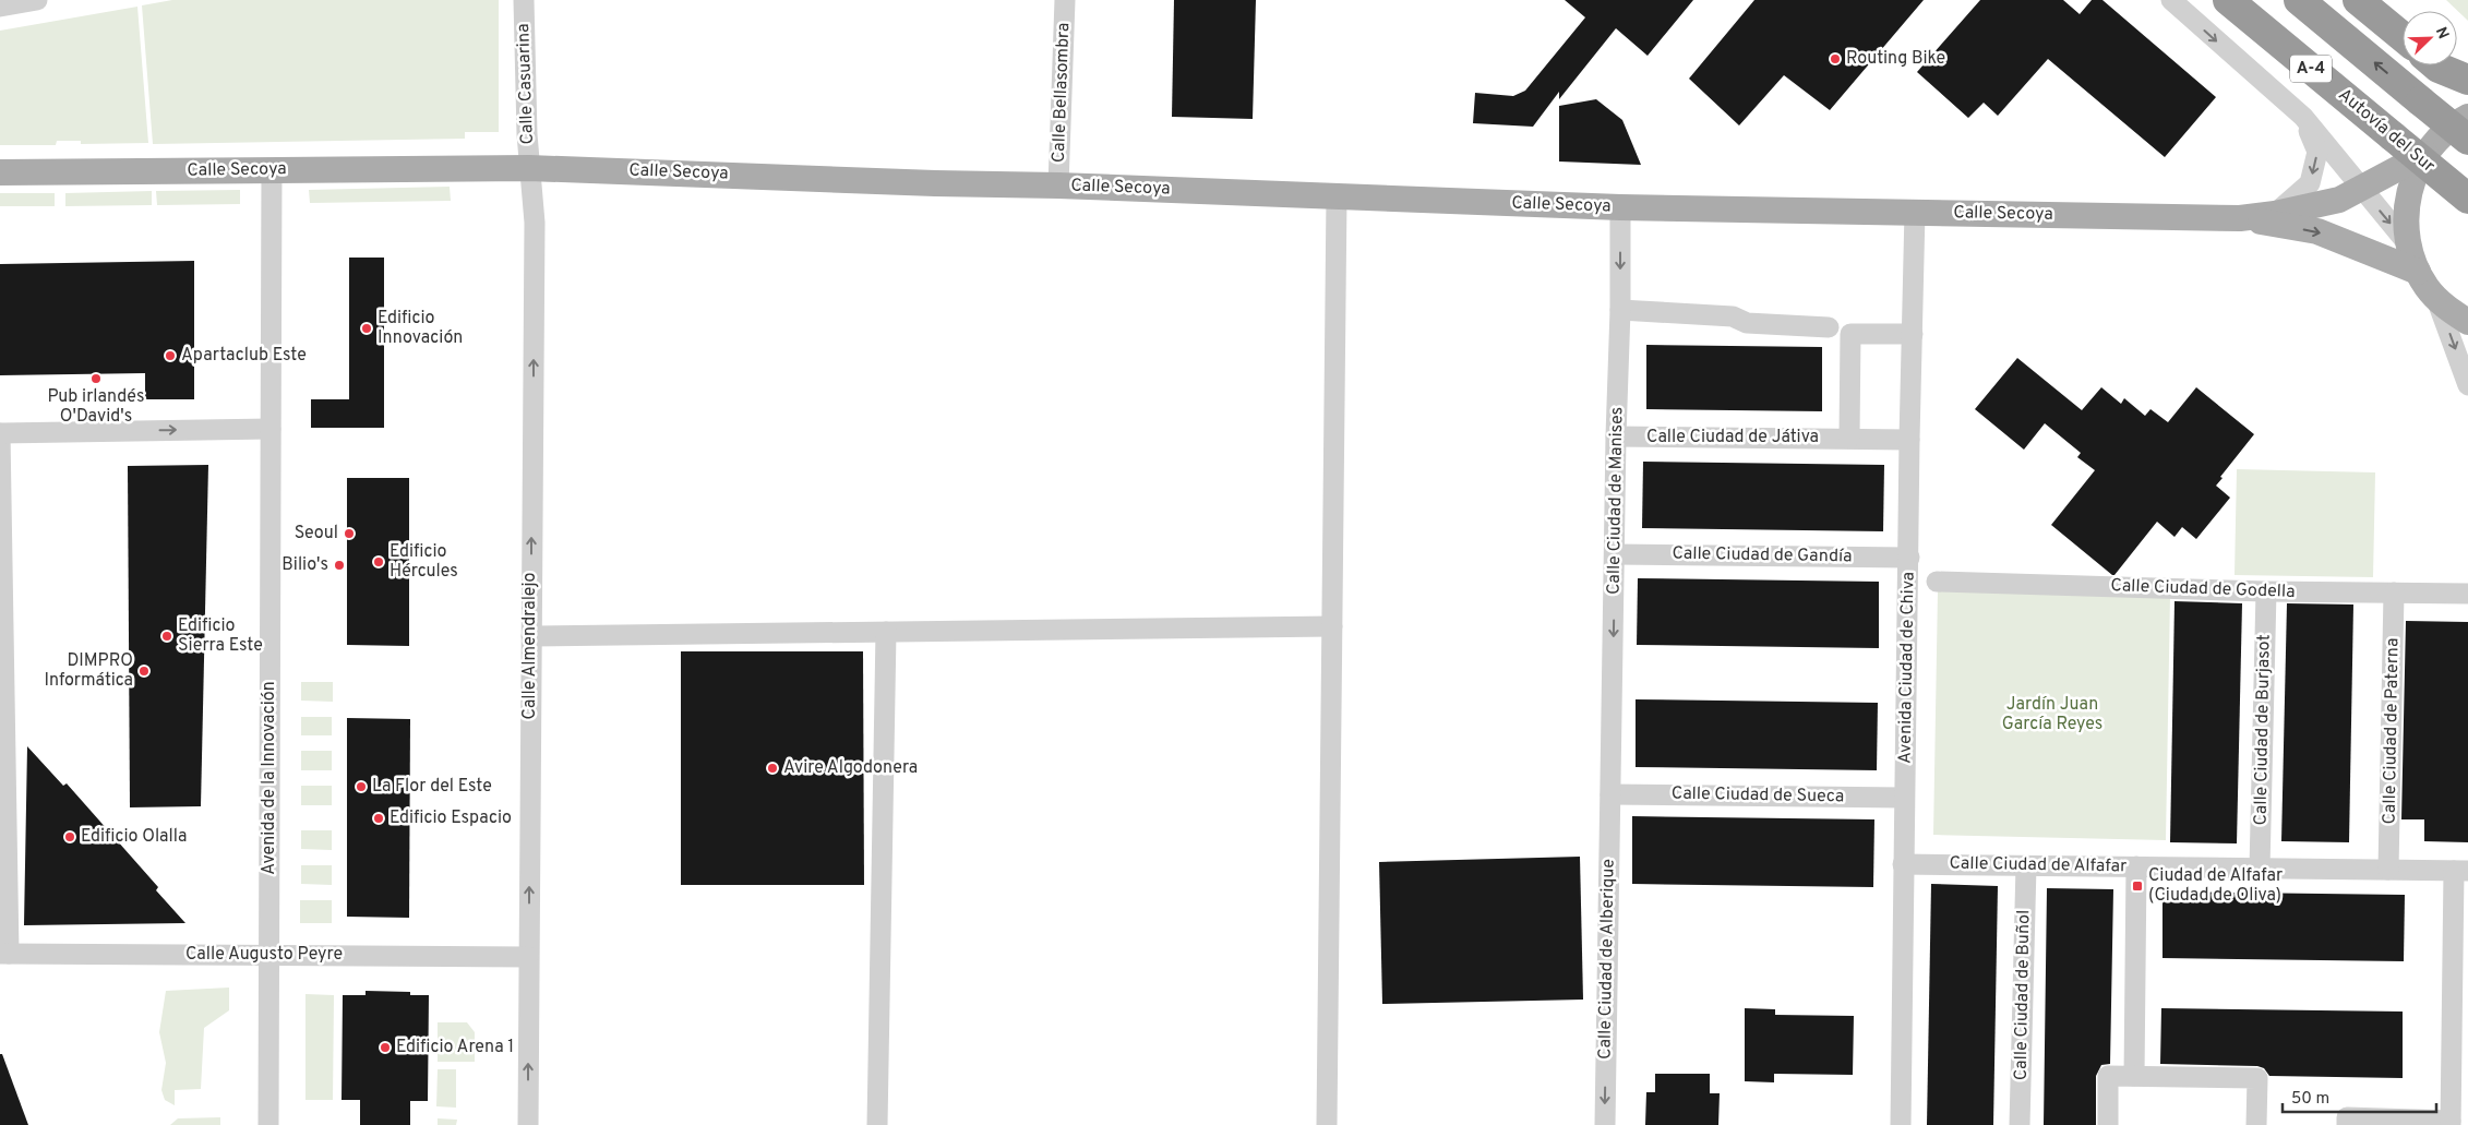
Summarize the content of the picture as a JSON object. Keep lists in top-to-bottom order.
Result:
{
  "streets": {
    "highway": ["A-4", "Autovía del Sur"],
    "main road": ["Calle Secoya"],
    "street": [
      "Calle Casuarina",
      "Calle Bellasombra",
      "Calle Ciudad de Játiva",
      "Calle Ciudad de Manises",
      "Calle Ciudad de Gandía",
      "Calle Ciudad de Godella",
      "Calle Almendralejo",
      "Avenida Ciudad de Chiva",
      "Calle Ciudad de Burjasot",
      "Calle Ciudad de Paterna",
      "Avenida de la Innovación",
      "Calle Ciudad de Sueca",
      "Calle Ciudad de Alfafar",
      "Calle Augusto Peyre",
      "Calle Ciudad de Alberique",
      "Calle Ciudad de Buñol"
    ]
  },
  "crossings": [
    ["Calle Casuarina", "Calle Secoya"],
    ["Calle Casuarina", "Calle Almendralejo"],
    ["Calle Bellasombra", "Calle Secoya"],
    ["Calle Secoya", "Calle Ciudad de Manises"],
    ["Calle Secoya", "Calle Almendralejo"],
    ["Calle Secoya", "Avenida Ciudad de Chiva"],
    ["Calle Secoya", "Avenida de la Innovación"],
    ["Calle Ciudad de Játiva", "Calle Ciudad de Manises"],
    ["Calle Ciudad de Játiva", "Avenida Ciudad de Chiva"],
    ["Calle Ciudad de Manises", "Calle Ciudad de Gandía"],
    ["Calle Ciudad de Manises", "Calle Ciudad de Sueca"],
    ["Calle Ciudad de Manises", "Calle Ciudad de Alberique"],
    ["Calle Ciudad de Gandía", "Avenida Ciudad de Chiva"],
    ["Calle Ciudad de Godella", "Calle Ciudad de Burjasot"],
    ["Calle Ciudad de Godella", "Calle Ciudad de Paterna"],
    ["Calle Almendralejo", "Calle Augusto Peyre"],
    ["Avenida Ciudad de Chiva", "Calle Ciudad de Sueca"],
    ["Avenida Ciudad de Chiva", "Calle Ciudad de Alfafar"],
    ["Calle Ciudad de Burjasot", "Calle Ciudad de Alfafar"],
    ["Calle Ciudad de Paterna", "Calle Ciudad de Alfafar"],
    ["Avenida de la Innovación", "Calle Augusto Peyre"],
    ["Calle Ciudad de Sueca", "Calle Ciudad de Alberique"],
    ["Calle Ciudad de Alfafar", "Calle Ciudad de Buñol"]
  ],
  "one_way": ["Calle Ciudad de Manises", "Calle Almendralejo", "Calle Ciudad de Alberique"],
  "parks": ["Jardín Juan García Reyes"],
  "places": {
    "other": [
      "Routing Bike",
      "Edificio Innovación",
      "Apartaclub Este",
      "Pub irlandés O'David's",
      "Seoul",
      "Edificio Hércules",
      "Bilio's",
      "Edificio Sierra Este",
      "DIMPRO Informática",
      "Avire Algodonera",
      "La Flor del Este",
      "Edificio Espacio",
      "Edificio Olalla",
      "Edificio Arena 1"
    ],
    "transit": ["Ciudad de Alfafar (Ciudad de Oliva)"]
  },
  "scale_bar": "50 m",
  "north": "top right"
}
